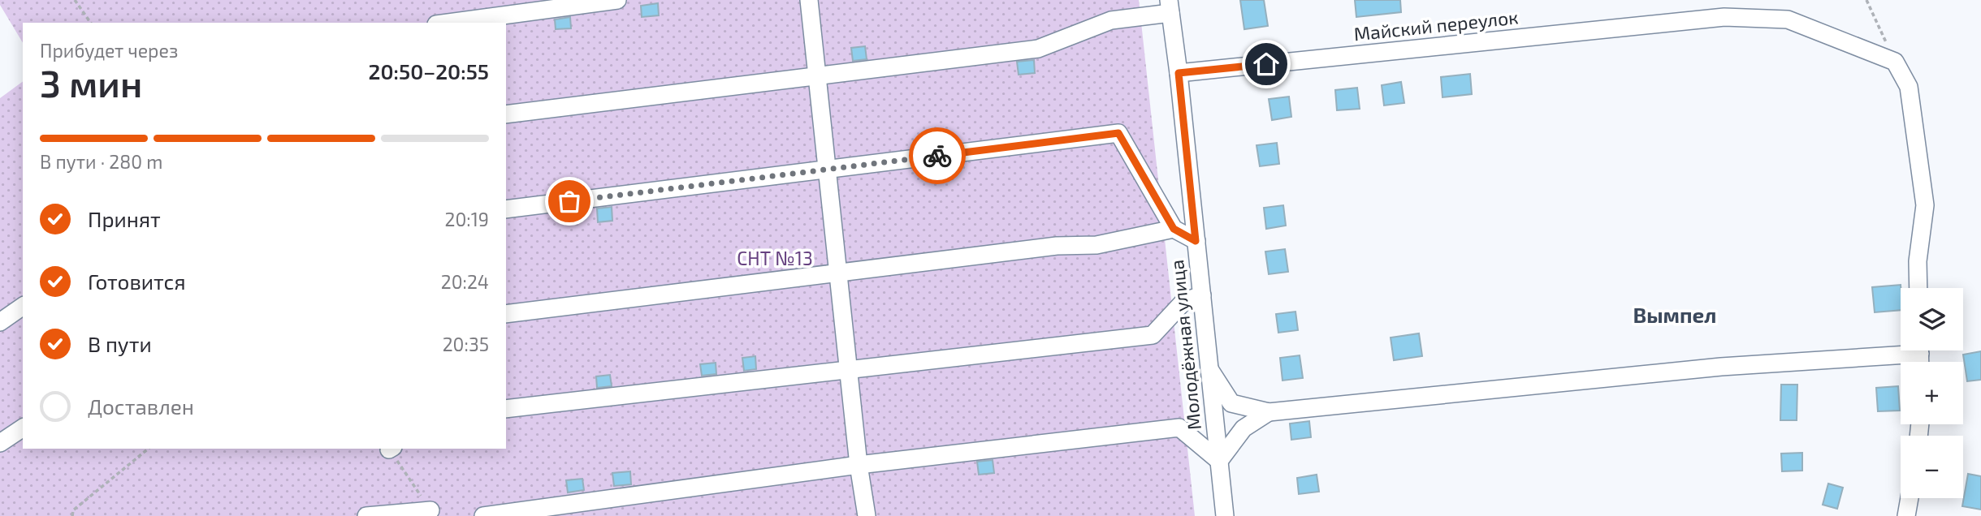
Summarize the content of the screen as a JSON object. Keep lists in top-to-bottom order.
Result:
{
  "streets": {
    "street": ["Майский переулок", "Молодёжная улица"]
  },
  "crossings": [
    ["Майский переулок", "Молодёжная улица"]
  ],
  "districts": ["Вымпел"],
  "parks": ["СНТ №13"],
  "page": {
    "heading": ["3 мин", "Прибудет через", "20:50–20:55"],
    "bar": "В пути · 280 m",
    "list": [
      ["Принят", "20:19"],
      ["Готовится", "20:24"],
      ["В пути", "20:35"],
      "Доставлен"
    ],
    "map_buttons": ["+", "−"]
  }
}
